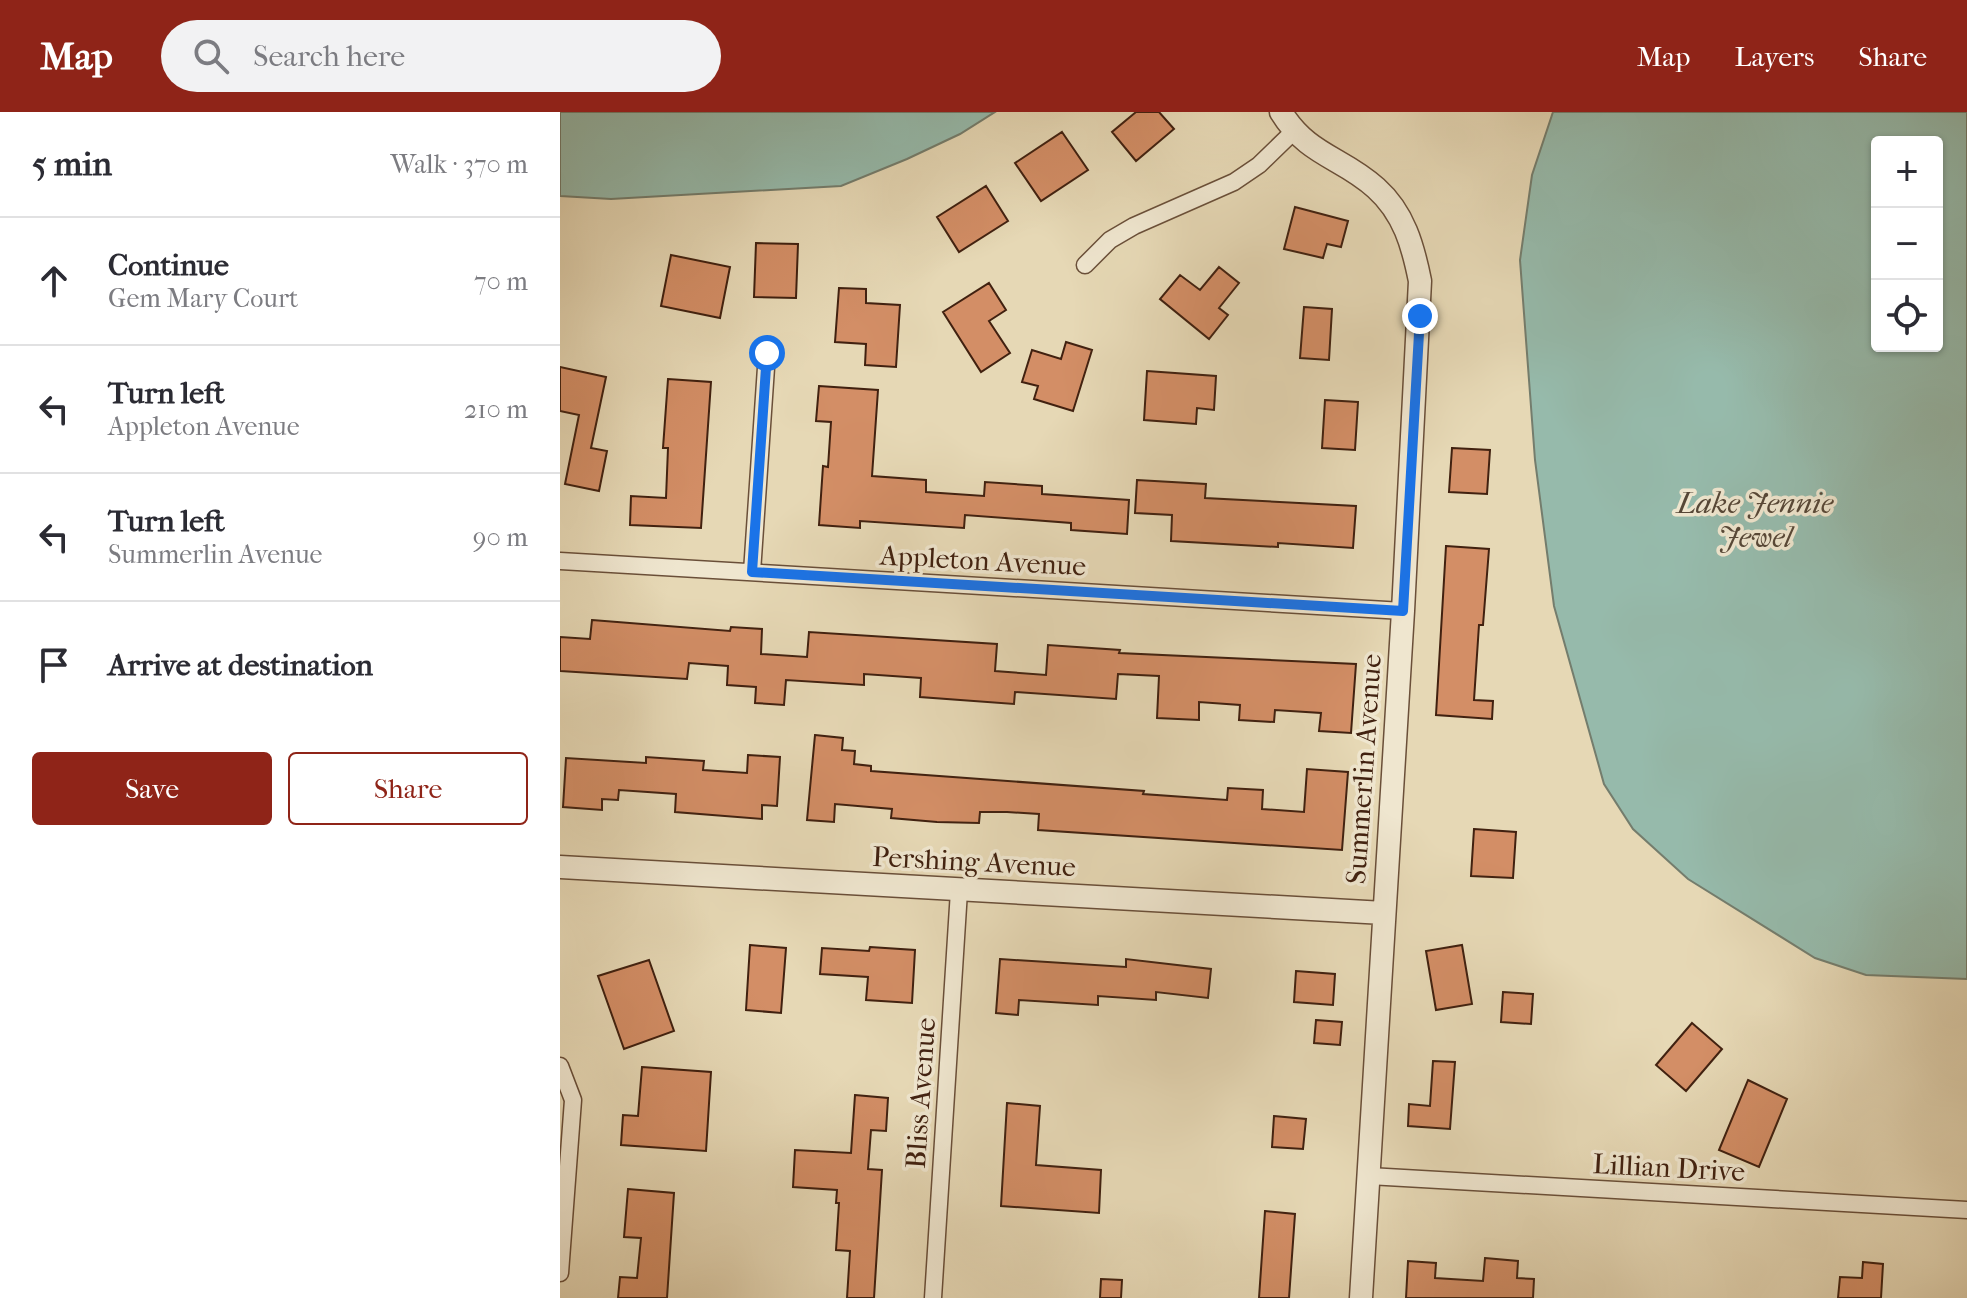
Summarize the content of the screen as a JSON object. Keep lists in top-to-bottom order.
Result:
{
  "streets": {
    "street": [
      "Appleton Avenue",
      "Summerlin Avenue",
      "Pershing Avenue",
      "Bliss Avenue",
      "Lillian Drive"
    ]
  },
  "crossings": [
    ["Appleton Avenue", "Summerlin Avenue"],
    ["Summerlin Avenue", "Pershing Avenue"],
    ["Summerlin Avenue", "Lillian Drive"],
    ["Pershing Avenue", "Bliss Avenue"]
  ],
  "water": ["Lake Jennie Jewel"],
  "page": {
    "header": "Map",
    "search": "Search here",
    "nav": ["Map", "Layers", "Share"],
    "heading": ["5 min", "Walk · 370 m"],
    "map_buttons": ["+", "−"],
    "list": [
      ["Continue", "Gem Mary Court", "70 m"],
      ["Turn left", "Appleton Avenue", "210 m"],
      ["Turn left", "Summerlin Avenue", "90 m"],
      "Arrive at destination"
    ],
    "buttons": ["Save", "Share"]
  }
}
